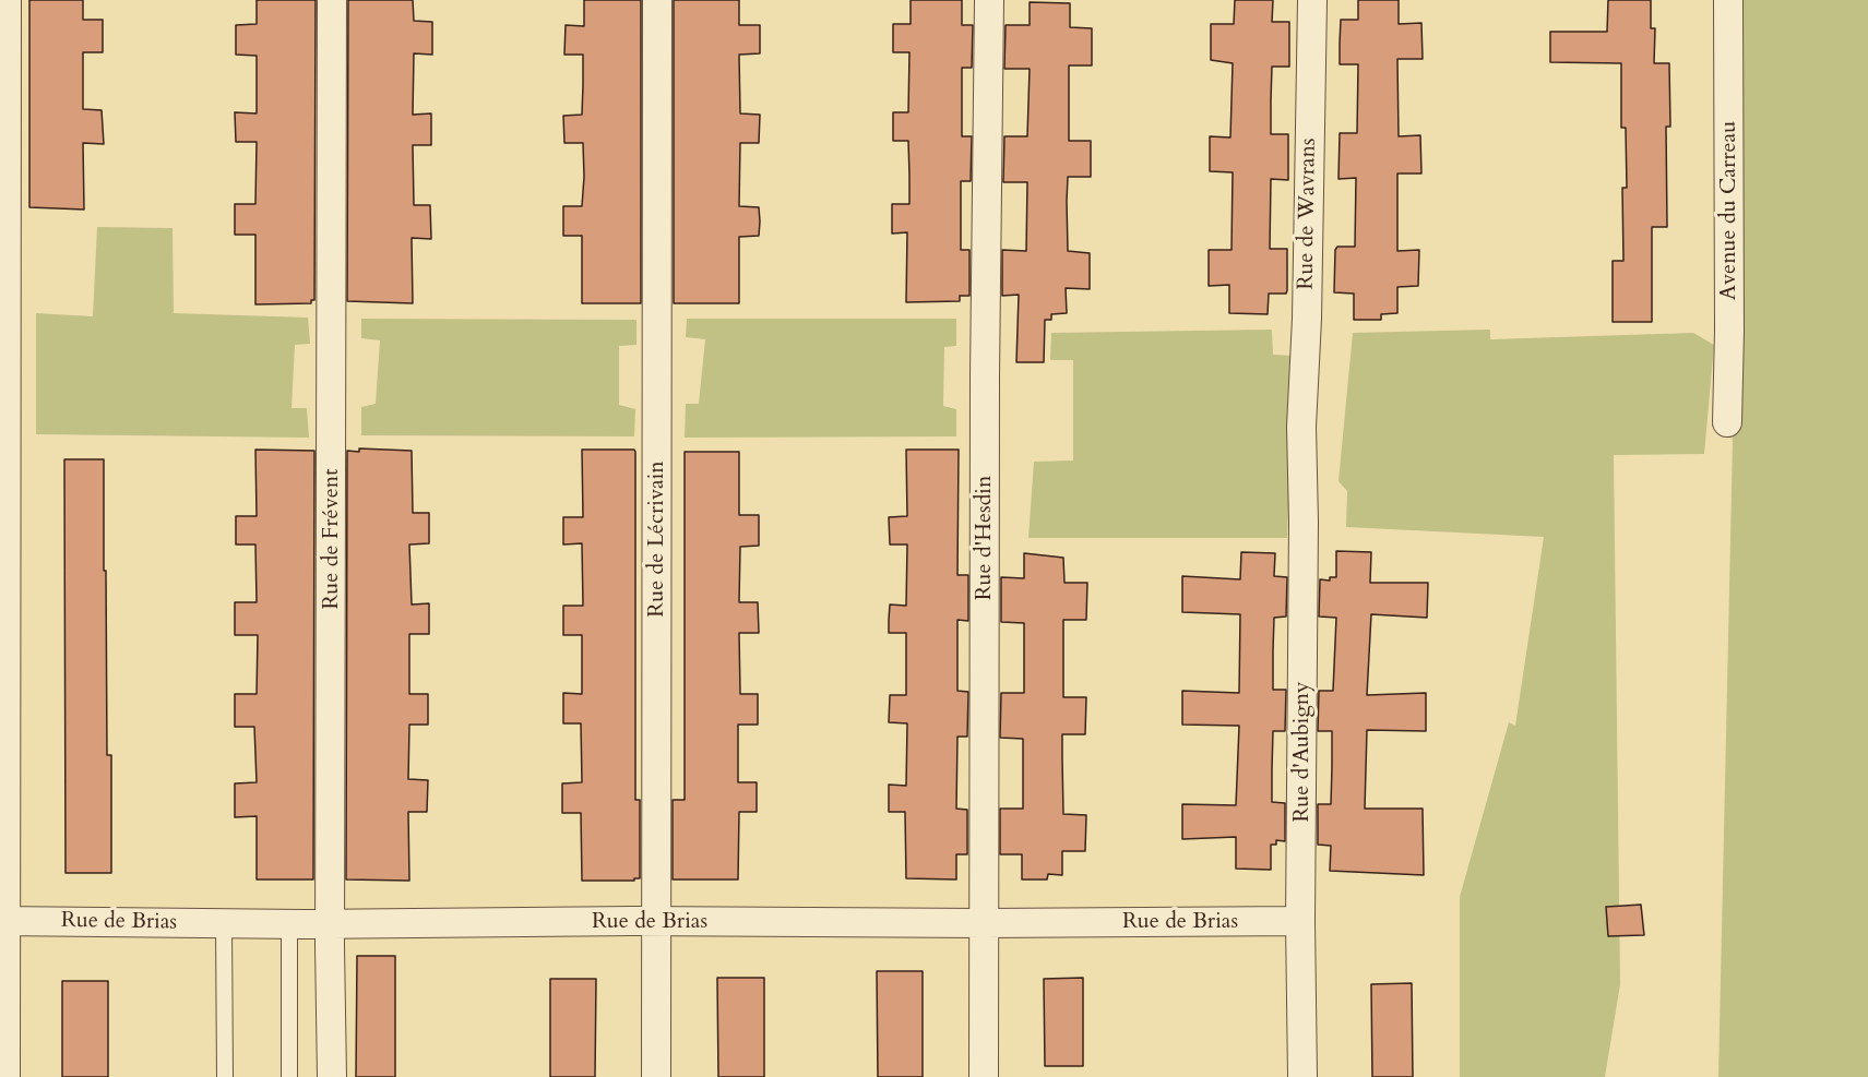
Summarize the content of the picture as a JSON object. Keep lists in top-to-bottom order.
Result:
{
  "streets": {
    "street": [
      "Avenue du Carreau",
      "Rue de Wavrans",
      "Rue d'Hesdin",
      "Rue de Frévent",
      "Rue de Lécrivain",
      "Rue d'Aubigny",
      "Rue de Brias"
    ]
  },
  "crossings": [
    ["Rue de Wavrans", "Rue d'Aubigny"],
    ["Rue d'Hesdin", "Rue de Brias"],
    ["Rue de Frévent", "Rue de Brias"],
    ["Rue de Lécrivain", "Rue de Brias"],
    ["Rue d'Aubigny", "Rue de Brias"]
  ]
}
